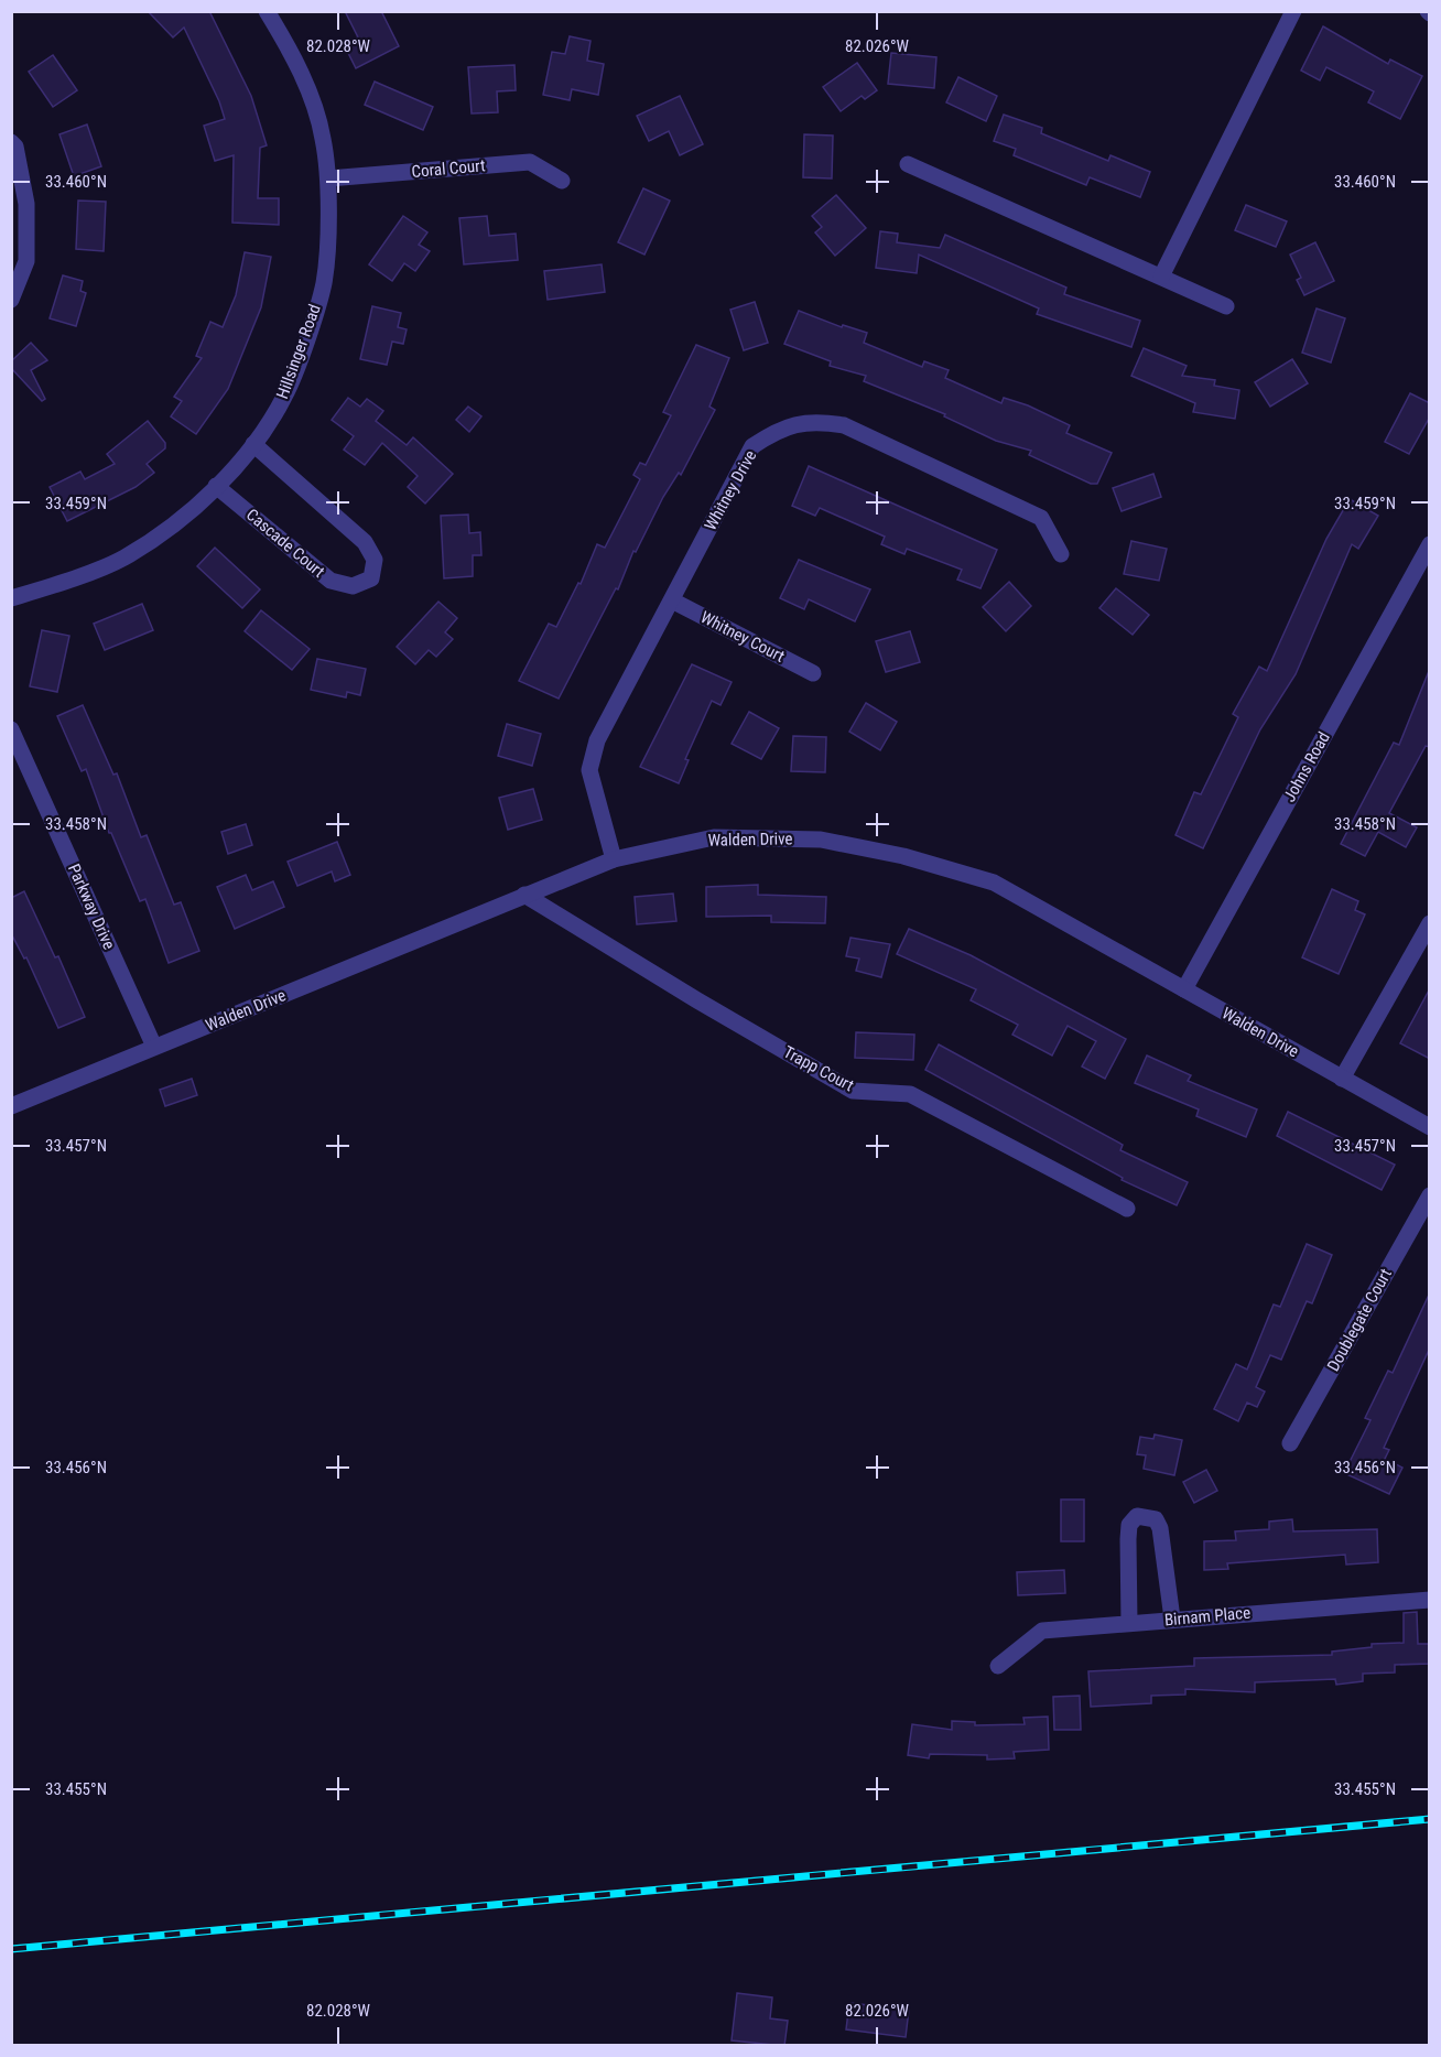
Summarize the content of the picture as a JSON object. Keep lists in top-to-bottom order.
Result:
{
  "streets": {
    "street": [
      "Coral Court",
      "Hillsinger Road",
      "Whitney Drive",
      "Cascade Court",
      "Whitney Court",
      "Johns Road",
      "Walden Drive",
      "Parkway Drive",
      "Trapp Court",
      "Doublegate Court",
      "Birnam Place"
    ]
  },
  "crossings": [
    ["Coral Court", "Hillsinger Road"],
    ["Hillsinger Road", "Cascade Court"],
    ["Whitney Drive", "Whitney Court"],
    ["Whitney Drive", "Walden Drive"],
    ["Johns Road", "Walden Drive"],
    ["Walden Drive", "Parkway Drive"],
    ["Walden Drive", "Trapp Court"]
  ],
  "coordinates": [
    "82.028°W",
    "82.026°W",
    "33.460°N",
    "33.459°N",
    "33.458°N",
    "33.457°N",
    "33.456°N",
    "33.455°N"
  ]
}
